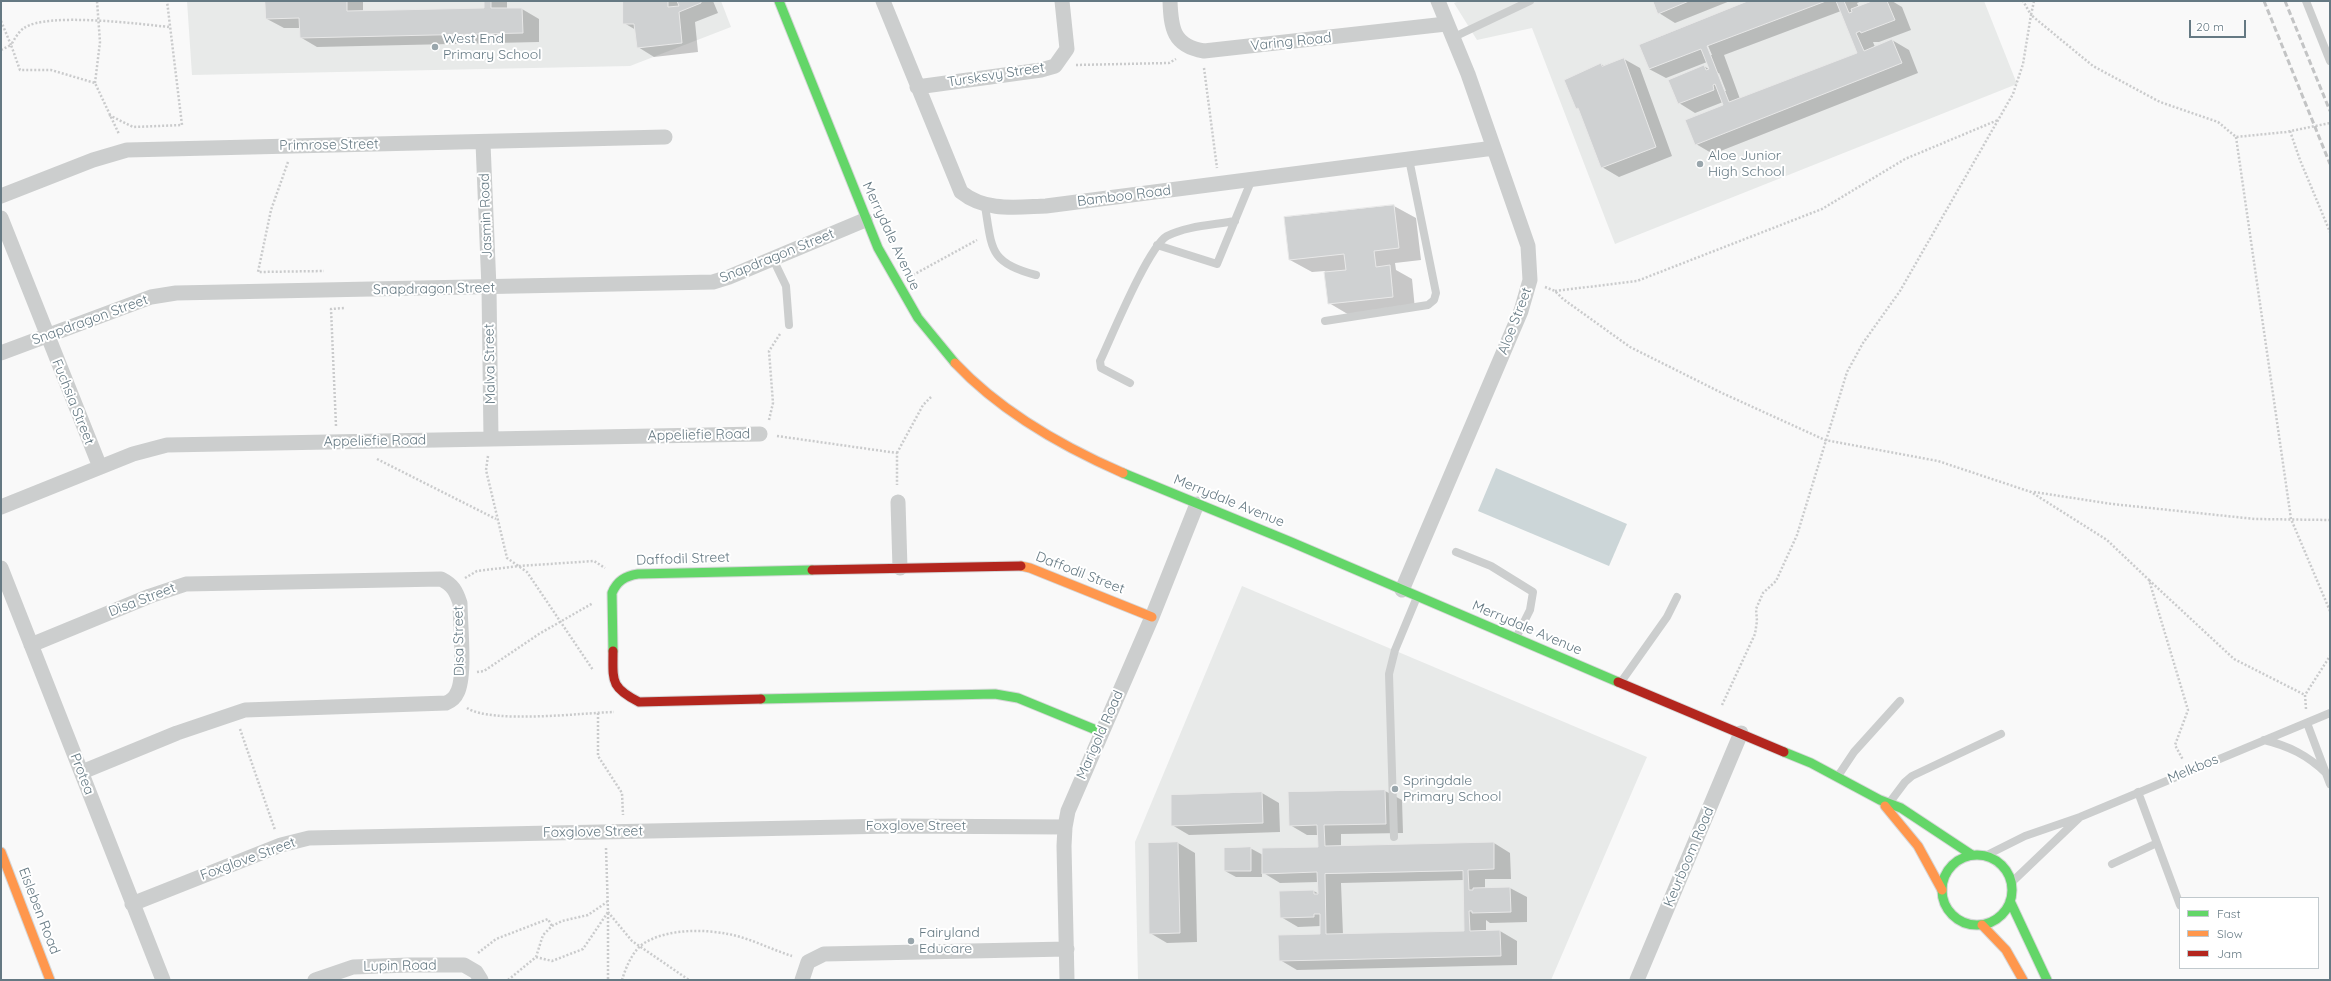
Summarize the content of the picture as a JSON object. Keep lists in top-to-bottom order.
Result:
{
  "streets": {
    "street": [
      "Varing Road",
      "Tursksvy Street",
      "Primrose Street",
      "Bamboo Road",
      "Jasmin Road",
      "Merrydale Avenue",
      "Snapdragon Street",
      "Aloe Street",
      "Malva Street",
      "Fuchsia Street",
      "Appeliefie Road",
      "Daffodil Street",
      "Disa Street",
      "Marigold Road",
      "Protea",
      "Foxglove Street",
      "Keurboom Road",
      "Eisleben Road",
      "Lupin Road"
    ],
    "lane": ["Melkbos"]
  },
  "crossings": [
    ["Varing Road", "Aloe Street"],
    ["Tursksvy Street", "Bamboo Road"],
    ["Primrose Street", "Jasmin Road"],
    ["Bamboo Road", "Aloe Street"],
    ["Jasmin Road", "Snapdragon Street"],
    ["Jasmin Road", "Malva Street"],
    ["Merrydale Avenue", "Snapdragon Street"],
    ["Merrydale Avenue", "Aloe Street"],
    ["Merrydale Avenue", "Marigold Road"],
    ["Merrydale Avenue", "Melkbos"],
    ["Merrydale Avenue", "Keurboom Road"],
    ["Snapdragon Street", "Malva Street"],
    ["Snapdragon Street", "Fuchsia Street"],
    ["Malva Street", "Appeliefie Road"],
    ["Fuchsia Street", "Appeliefie Road"],
    ["Daffodil Street", "Marigold Road"],
    ["Disa Street", "Protea"],
    ["Marigold Road", "Foxglove Street"],
    ["Protea", "Foxglove Street"]
  ],
  "places": [
    "West End Primary School",
    "Aloe Junior High School",
    "Springdale Primary School",
    "Fairyland Educare"
  ],
  "legend": ["Fast", "Slow", "Jam"],
  "scale_bar": "20 m"
}
